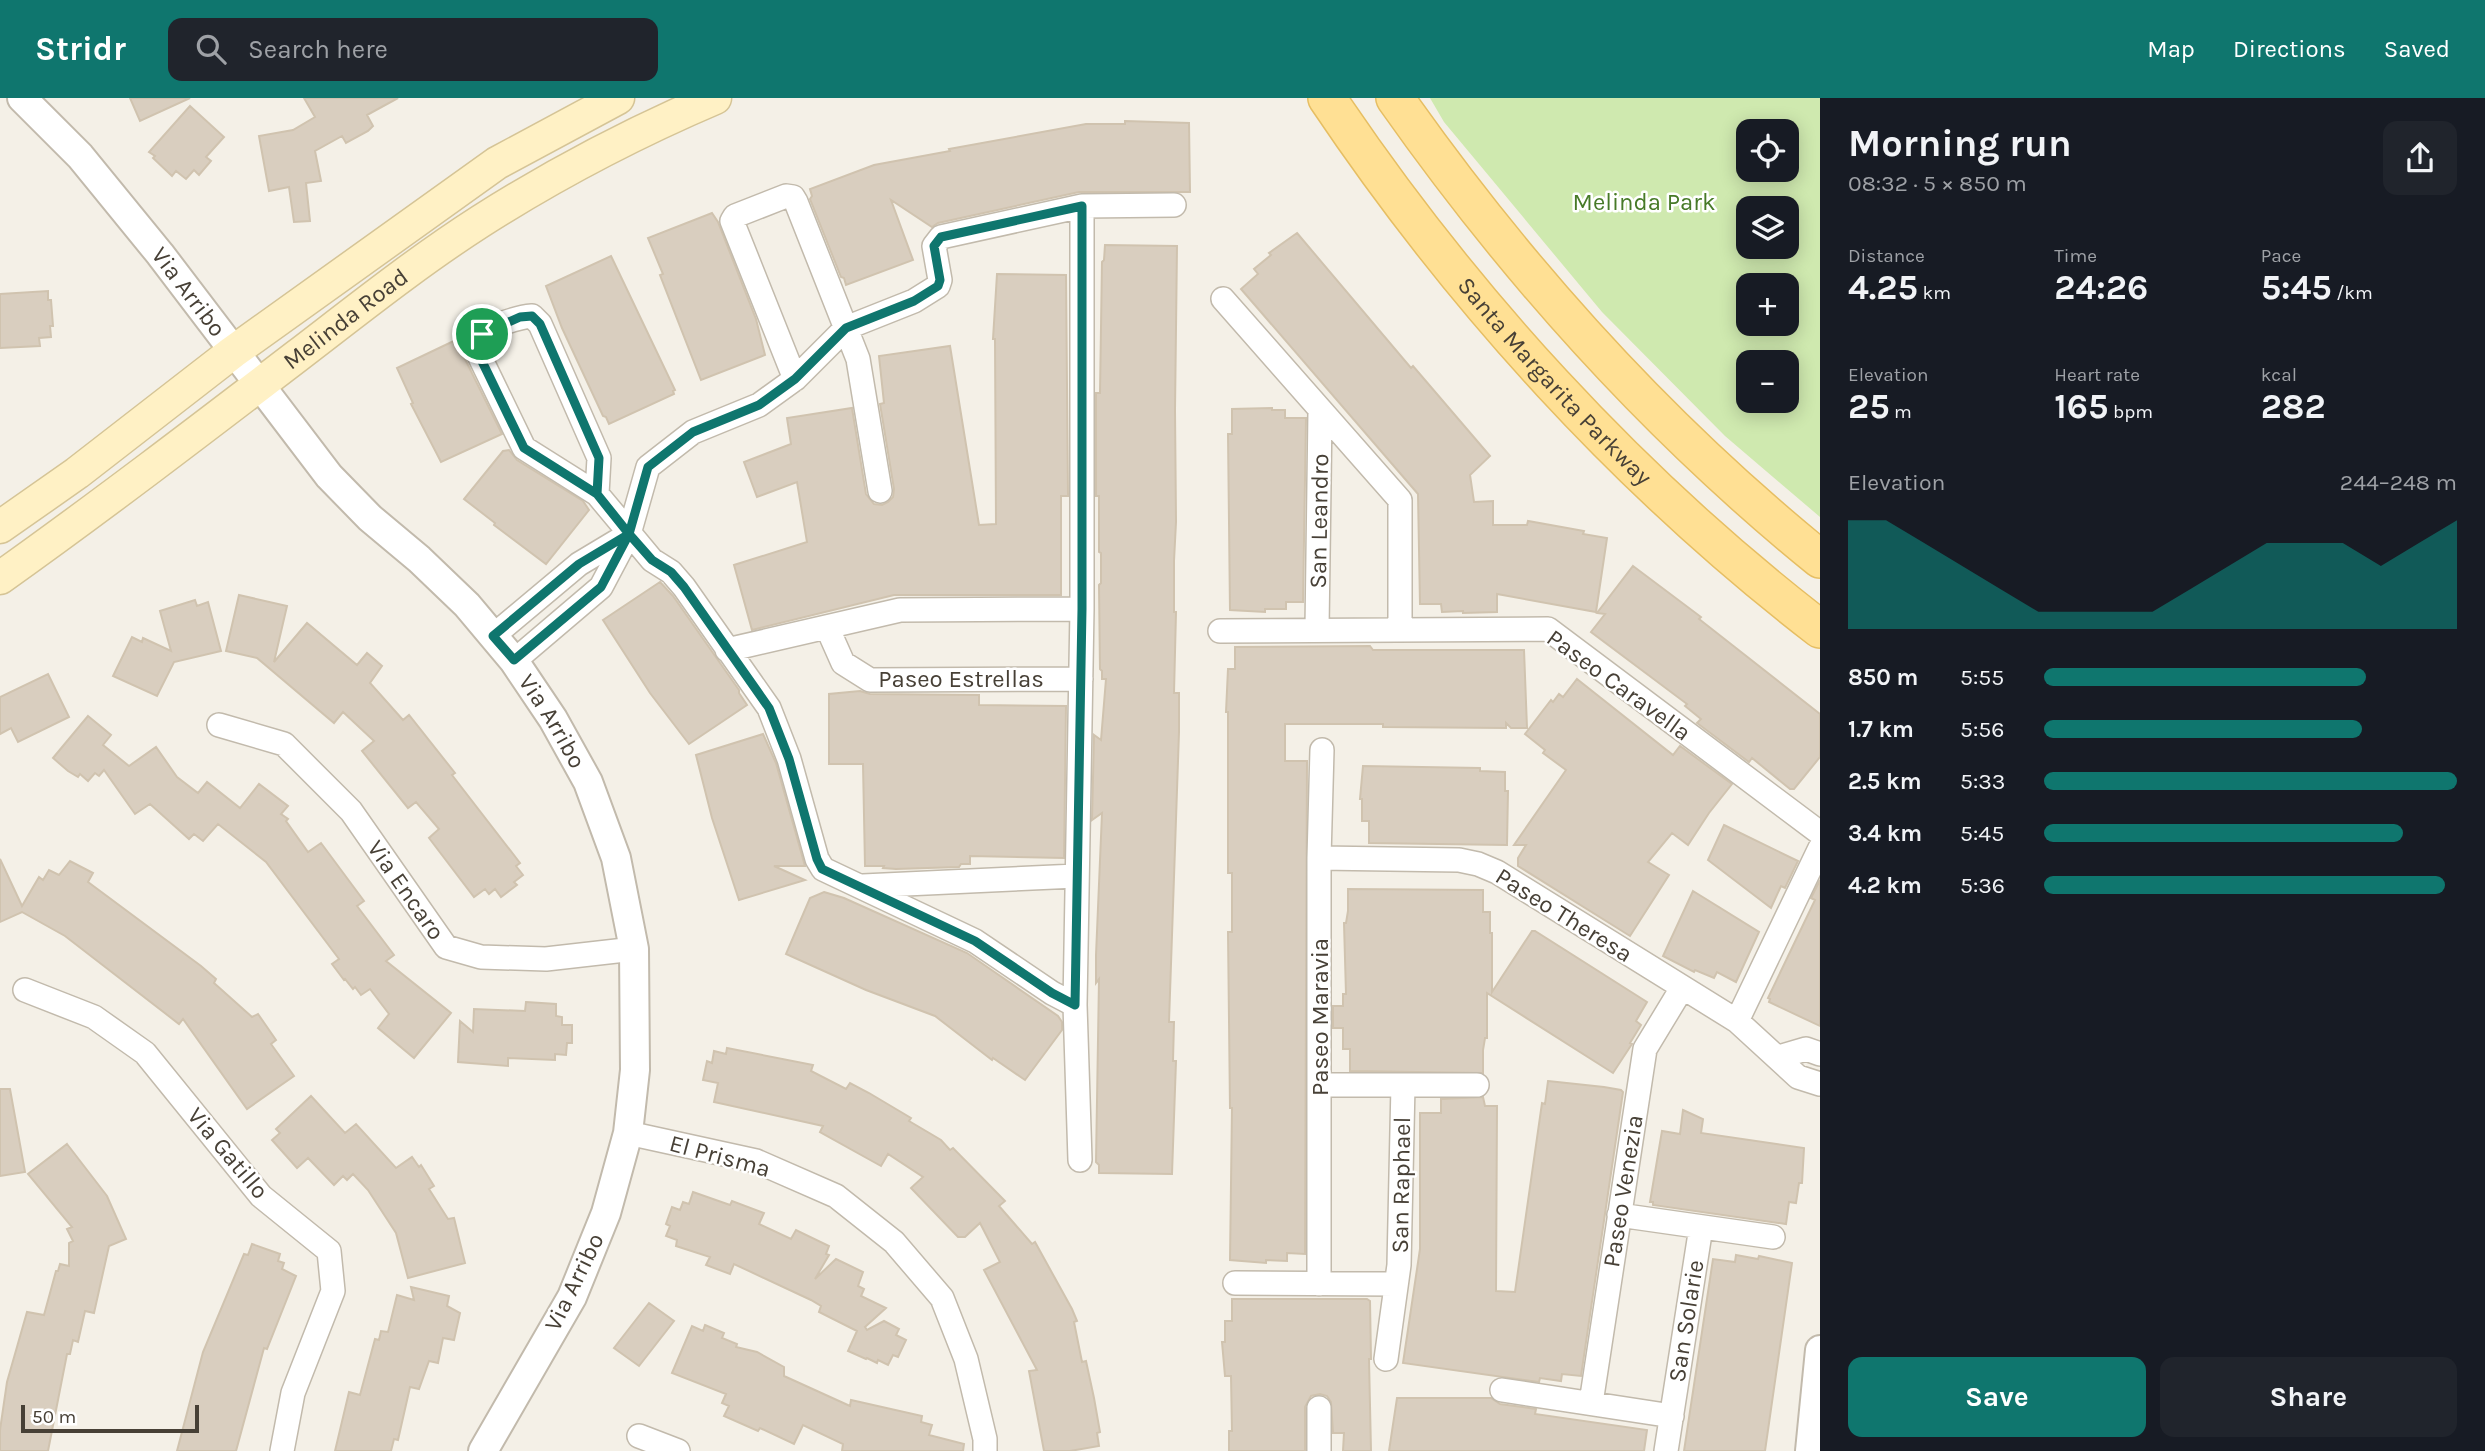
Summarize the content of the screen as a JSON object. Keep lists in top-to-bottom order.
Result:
{
  "streets": {
    "main road": ["Melinda Road", "Santa Margarita Parkway"],
    "street": [
      "Via Arribo",
      "San Leandro",
      "Paseo Estrellas",
      "Paseo Caravella",
      "Via Encaro",
      "Paseo Theresa",
      "Paseo Maravia",
      "Via Gatillo",
      "El Prisma",
      "San Raphael",
      "Paseo Venezia",
      "San Solarie"
    ]
  },
  "crossings": [
    ["Via Arribo", "Melinda Road"],
    ["Via Arribo", "Via Encaro"],
    ["Via Arribo", "El Prisma"],
    ["San Leandro", "Paseo Caravella"],
    ["Paseo Theresa", "Paseo Maravia"],
    ["Paseo Theresa", "Paseo Venezia"],
    ["Paseo Maravia", "San Raphael"],
    ["Paseo Venezia", "San Solarie"]
  ],
  "parks": ["Melinda Park"],
  "scale_bar": "50 m",
  "page": {
    "header": "Stridr",
    "search": "Search here",
    "nav": ["Map", "Directions", "Saved"],
    "heading": ["Morning run", "08:32 · 5 × 850 m"],
    "map_buttons": ["+", "−"],
    "stats": [
      ["Distance", "4.25 km"],
      ["Time", "24:26"],
      ["Pace", "5:45 /km"],
      ["Elevation", "25 m"],
      ["Heart rate", "165 bpm"],
      ["kcal", "282"]
    ],
    "chart": ["Elevation", "244–248 m"],
    "list": [
      {
        "name": "850 m",
        "note": "5:55"
      },
      {
        "name": "1.7 km",
        "note": "5:56"
      },
      {
        "name": "2.5 km",
        "note": "5:33"
      },
      {
        "name": "3.4 km",
        "note": "5:45"
      },
      {
        "name": "4.2 km",
        "note": "5:36"
      }
    ],
    "buttons": ["Save", "Share"],
    "scale": "50 m"
  }
}
